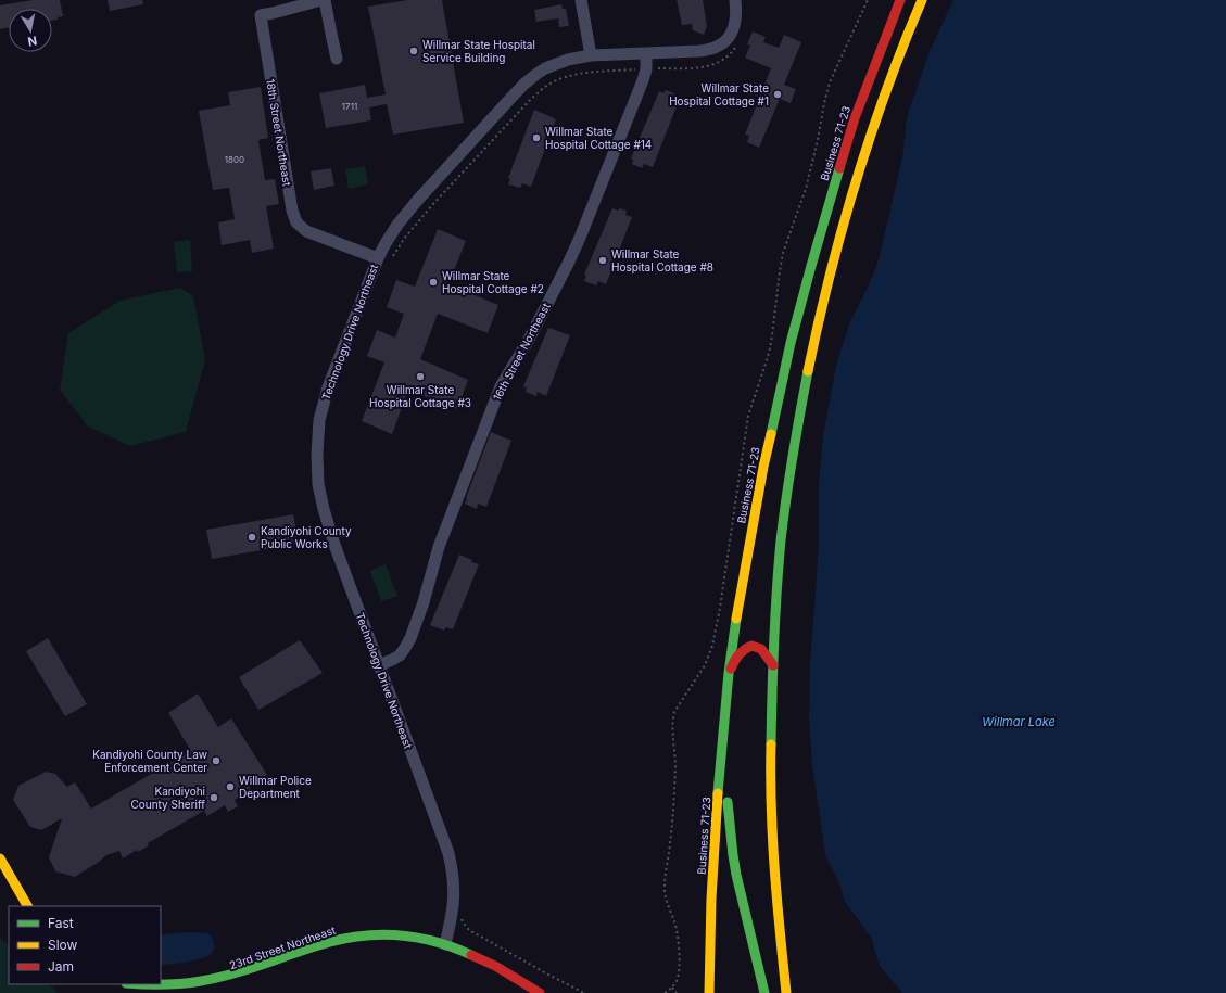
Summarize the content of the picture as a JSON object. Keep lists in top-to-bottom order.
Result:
{
  "streets": {
    "main road": ["Business 71-23", "23rd Street Northeast"],
    "street": ["18th Street Northeast", "Technology Drive Northeast", "16th Street Northeast"]
  },
  "crossings": [
    ["18th Street Northeast", "Technology Drive Northeast"],
    ["Technology Drive Northeast", "16th Street Northeast"],
    ["Technology Drive Northeast", "23rd Street Northeast"]
  ],
  "water": ["Willmar Lake"],
  "places": [
    "Willmar State Hospital Service Building",
    "Willmar State Hospital Cottage #1",
    "Willmar State Hospital Cottage #14",
    "Willmar State Hospital Cottage #8",
    "Willmar State Hospital Cottage #2",
    "Willmar State Hospital Cottage #3",
    "Kandiyohi County Public Works",
    "Kandiyohi County Law Enforcement Center",
    "Willmar Police Department",
    "Kandiyohi County Sheriff"
  ],
  "house_numbers": ["1711", "1800"],
  "legend": ["Fast", "Slow", "Jam"],
  "north": "bottom"
}
